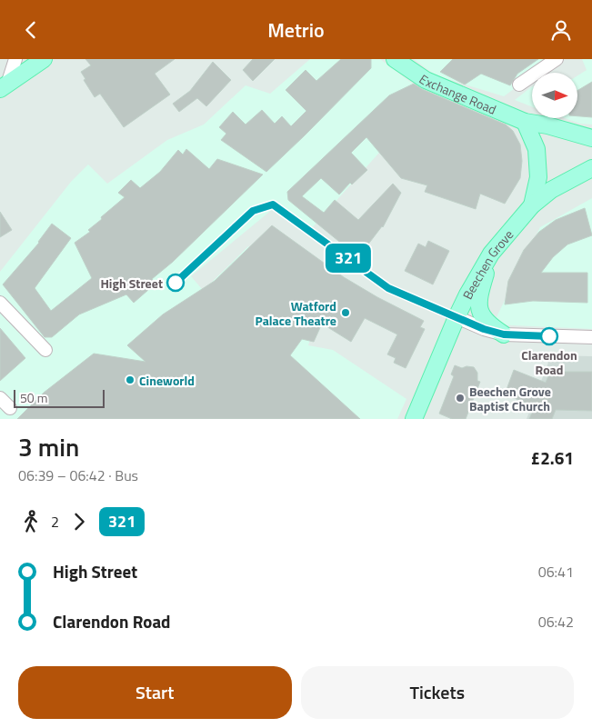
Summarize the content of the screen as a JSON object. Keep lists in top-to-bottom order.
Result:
{
  "streets": {
    "main road": ["Exchange Road", "Beechen Grove"]
  },
  "places": [
    "High Street",
    "Watford Palace Theatre",
    "Clarendon Road",
    "Cineworld",
    "Beechen Grove Baptist Church"
  ],
  "lines": ["bus line 321"],
  "scale_bar": "50 m",
  "north": "right",
  "page": {
    "header": "Metrio",
    "on_map": "321",
    "scale": "50 m",
    "heading": ["3 min", "06:39 – 06:42 · Bus", "£2.61"],
    "legs": ["2", "321"],
    "list": [
      {
        "name": "High Street",
        "value": "06:41"
      },
      {
        "name": "Clarendon Road",
        "value": "06:42"
      }
    ],
    "buttons": ["Start", "Tickets"]
  }
}
